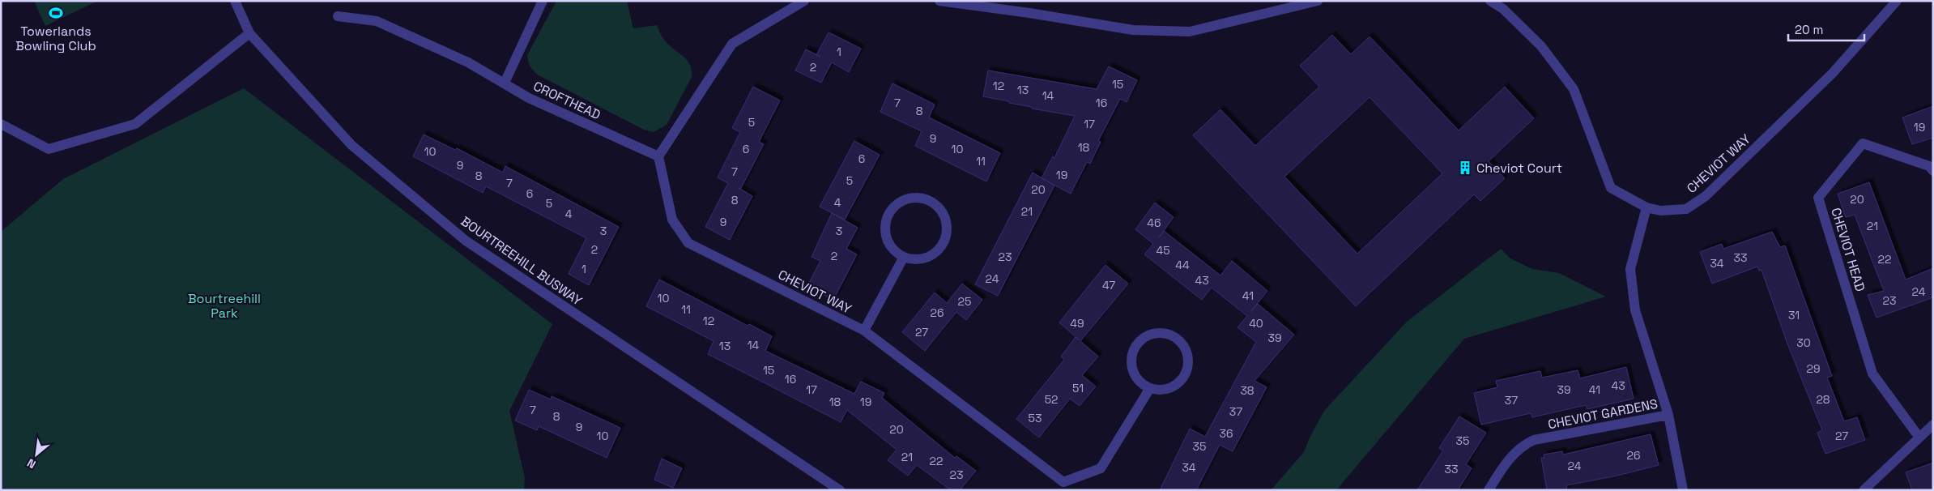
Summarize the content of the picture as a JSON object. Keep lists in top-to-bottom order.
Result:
{
  "streets": {
    "street": [
      "CROFTHEAD",
      "CHEVIOT WAY",
      "CHEVIOT HEAD",
      "BOURTREEHILL BUSWAY",
      "CHEVIOT GARDENS"
    ]
  },
  "crossings": [
    ["CROFTHEAD", "CHEVIOT WAY"]
  ],
  "parks": ["Bourtreehill Park"],
  "places": {
    "sports": ["Towerlands Bowling Club"],
    "building": ["Cheviot Court"]
  },
  "house_numbers": [
    "1",
    "2",
    "15",
    "12",
    "13",
    "14",
    "7",
    "16",
    "8",
    "5",
    "17",
    "19",
    "9",
    "18",
    "6",
    "10",
    "10",
    "6",
    "11",
    "9",
    "7",
    "19",
    "8",
    "5",
    "7",
    "20",
    "6",
    "20",
    "8",
    "4",
    "5",
    "21",
    "4",
    "9",
    "46",
    "21",
    "3",
    "3",
    "2",
    "45",
    "2",
    "23",
    "33",
    "22",
    "34",
    "44",
    "1",
    "24",
    "43",
    "47",
    "24",
    "41",
    "10",
    "23",
    "25",
    "11",
    "26",
    "31",
    "12",
    "49",
    "40",
    "27",
    "39",
    "30",
    "14",
    "13",
    "29",
    "15",
    "16",
    "43",
    "51",
    "17",
    "39",
    "41",
    "38",
    "52",
    "28",
    "37",
    "18",
    "19",
    "7",
    "37",
    "8",
    "53",
    "9",
    "20",
    "36",
    "10",
    "27",
    "35",
    "35",
    "26",
    "21",
    "22",
    "24",
    "34",
    "33",
    "23"
  ],
  "scale_bar": "20 m",
  "north": "bottom left"
}
